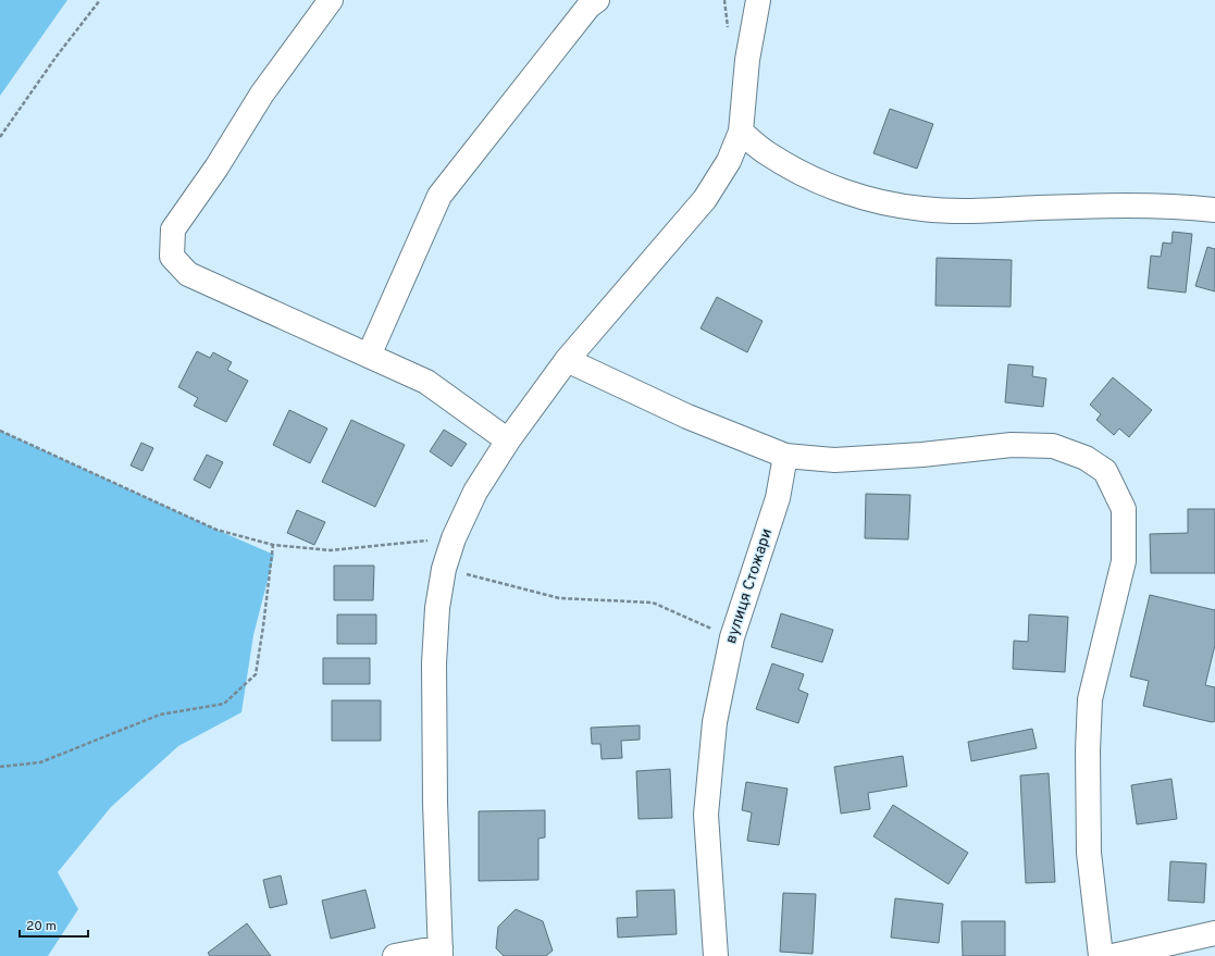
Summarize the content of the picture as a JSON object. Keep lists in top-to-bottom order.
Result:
{
  "streets": {
    "street": ["вулиця Стожари"]
  },
  "scale_bar": "20 m"
}
